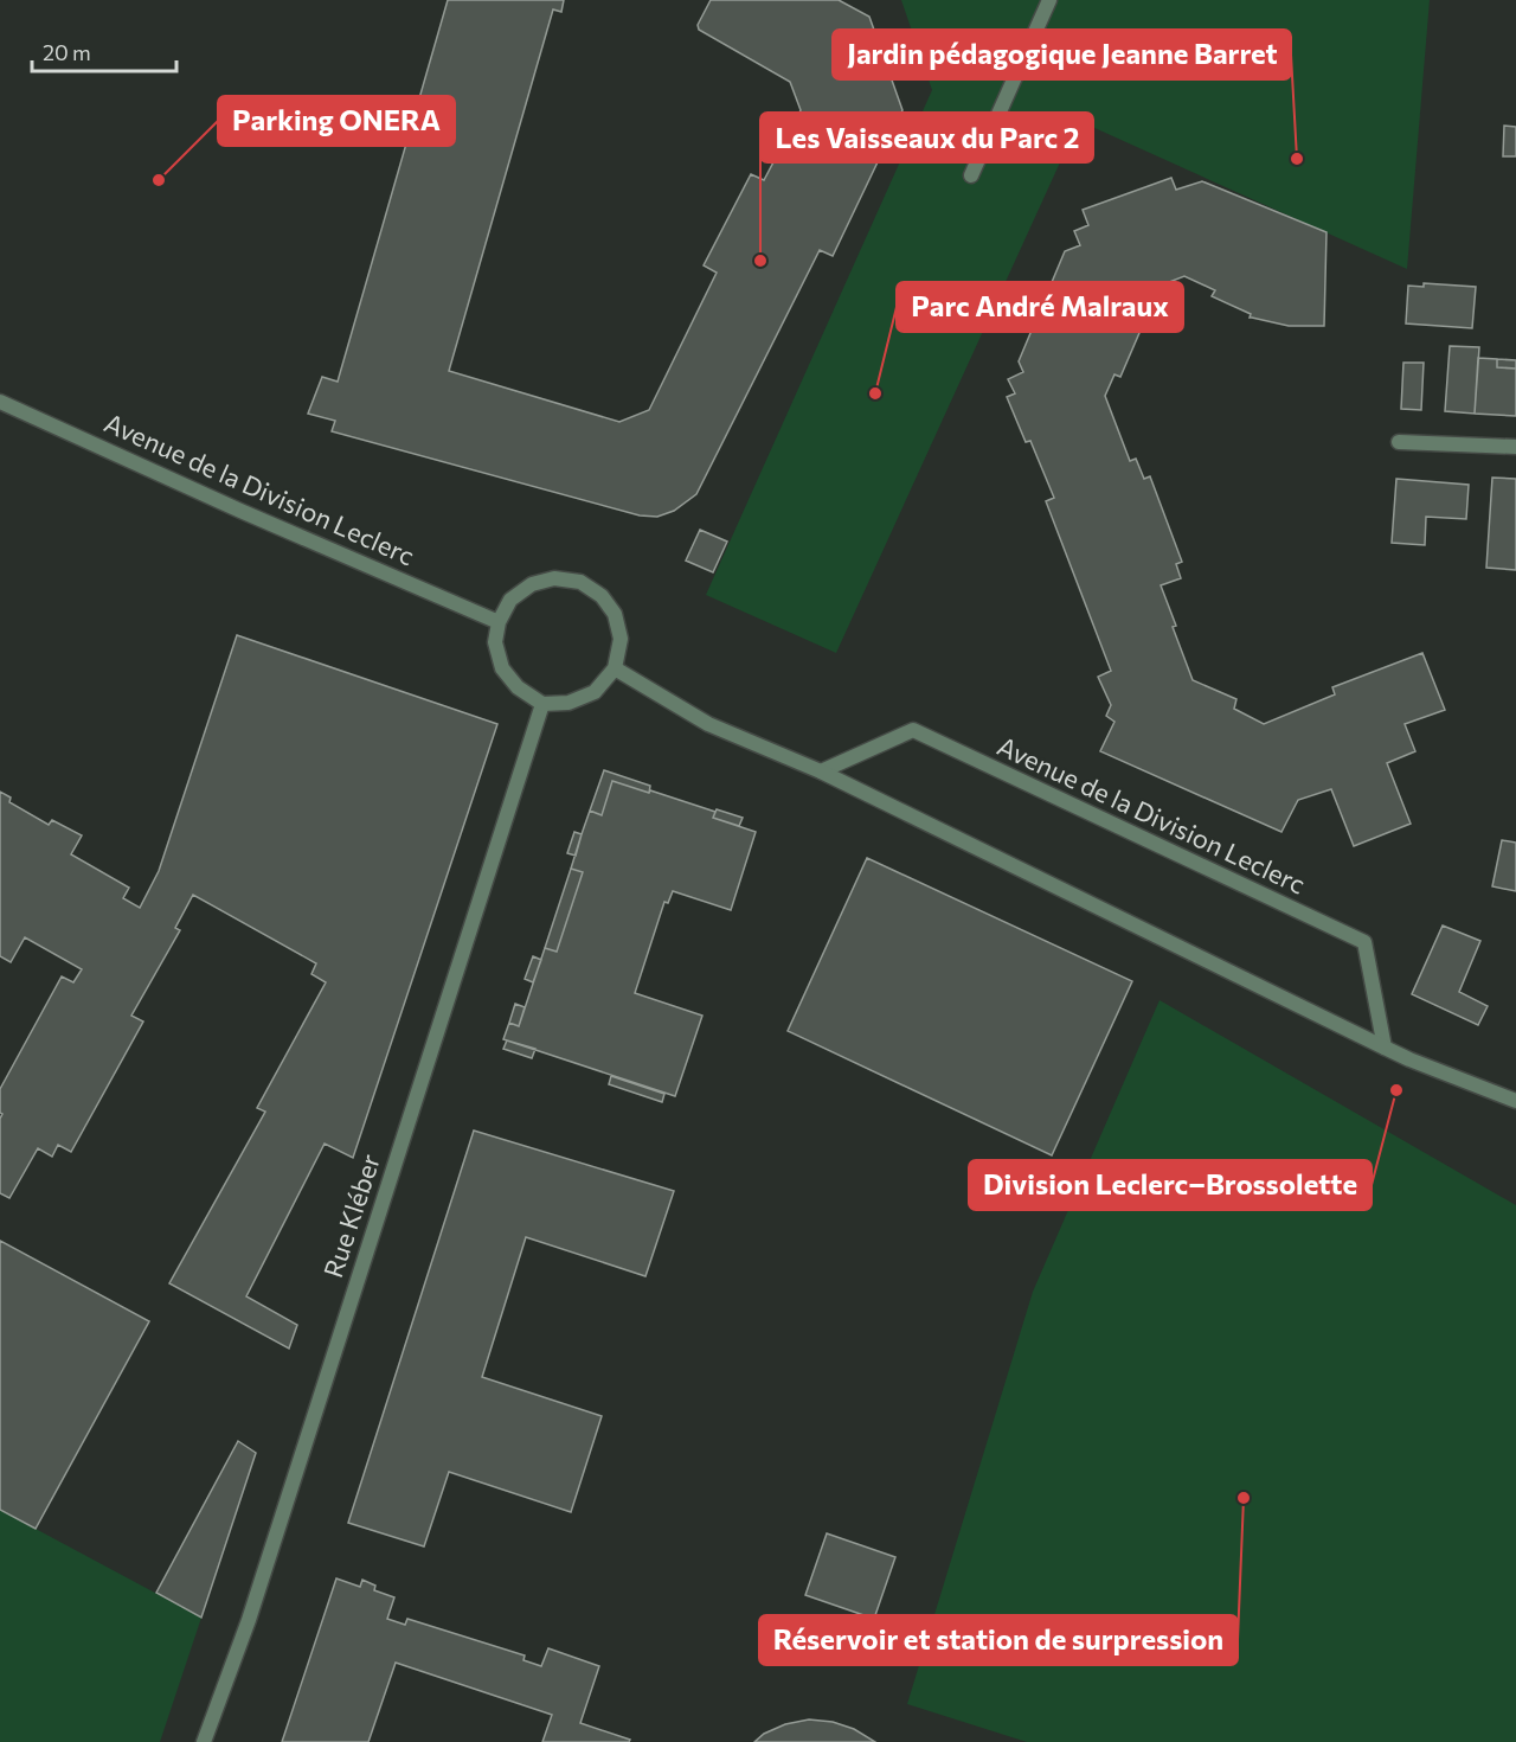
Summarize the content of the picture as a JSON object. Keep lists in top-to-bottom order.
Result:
{
  "streets": {
    "street": ["Avenue de la Division Leclerc", "Rue Kléber"]
  },
  "crossings": [
    ["Avenue de la Division Leclerc", "Rue Kléber"]
  ],
  "places": [
    "Jardin pédagogique Jeanne Barret",
    "Parking ONERA",
    "Les Vaisseaux du Parc 2",
    "Parc André Malraux",
    "Division Leclerc–Brossolette",
    "Réservoir et station de surpression"
  ],
  "scale_bar": "20 m"
}
